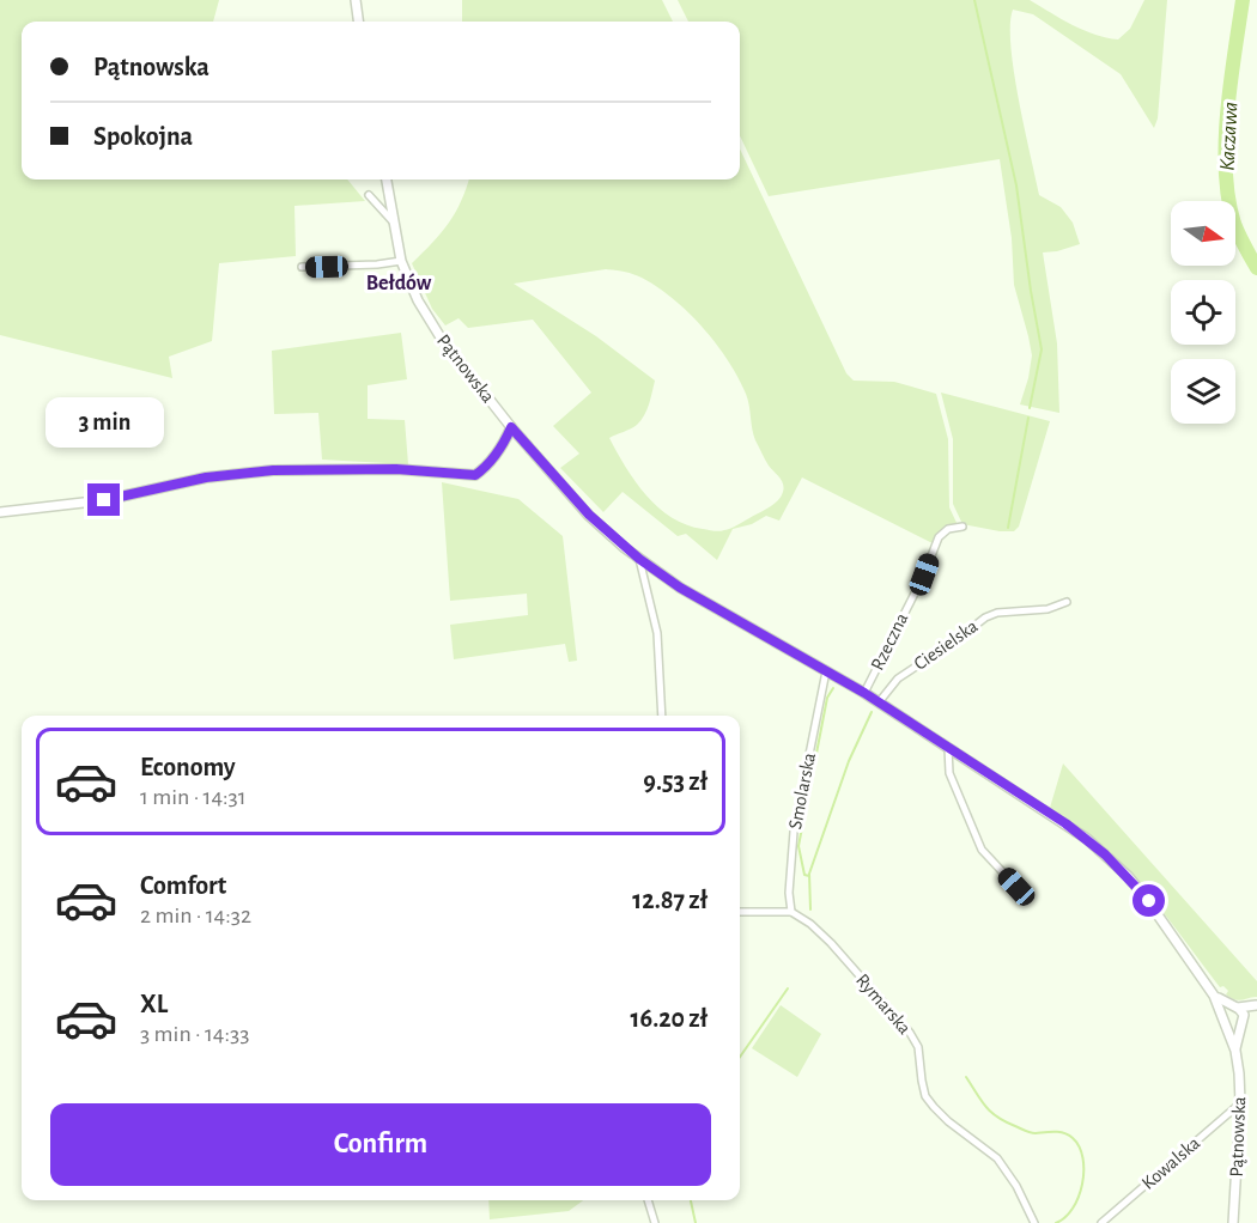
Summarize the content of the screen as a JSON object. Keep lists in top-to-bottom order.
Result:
{
  "streets": {
    "street": [
      "Pątnowska",
      "Rzeczna",
      "Ciesielska",
      "Smolarska",
      "Rymarska",
      "Kowalska"
    ]
  },
  "crossings": [
    ["Pątnowska", "Rzeczna"],
    ["Pątnowska", "Ciesielska"],
    ["Pątnowska", "Smolarska"],
    ["Pątnowska", "Kowalska"],
    ["Smolarska", "Rymarska"]
  ],
  "districts": ["Bełdów"],
  "water": ["Kaczawa"],
  "north": "right",
  "page": {
    "banner": ["Pątnowska", "Spokojna"],
    "bubble": "3 min",
    "list": [
      {
        "name": "Economy",
        "note": "1 min · 14:31",
        "value": "9.53 zł"
      },
      {
        "name": "Comfort",
        "note": "2 min · 14:32",
        "value": "12.87 zł"
      },
      {
        "name": "XL",
        "note": "3 min · 14:33",
        "value": "16.20 zł"
      }
    ],
    "buttons": "Confirm"
  }
}
